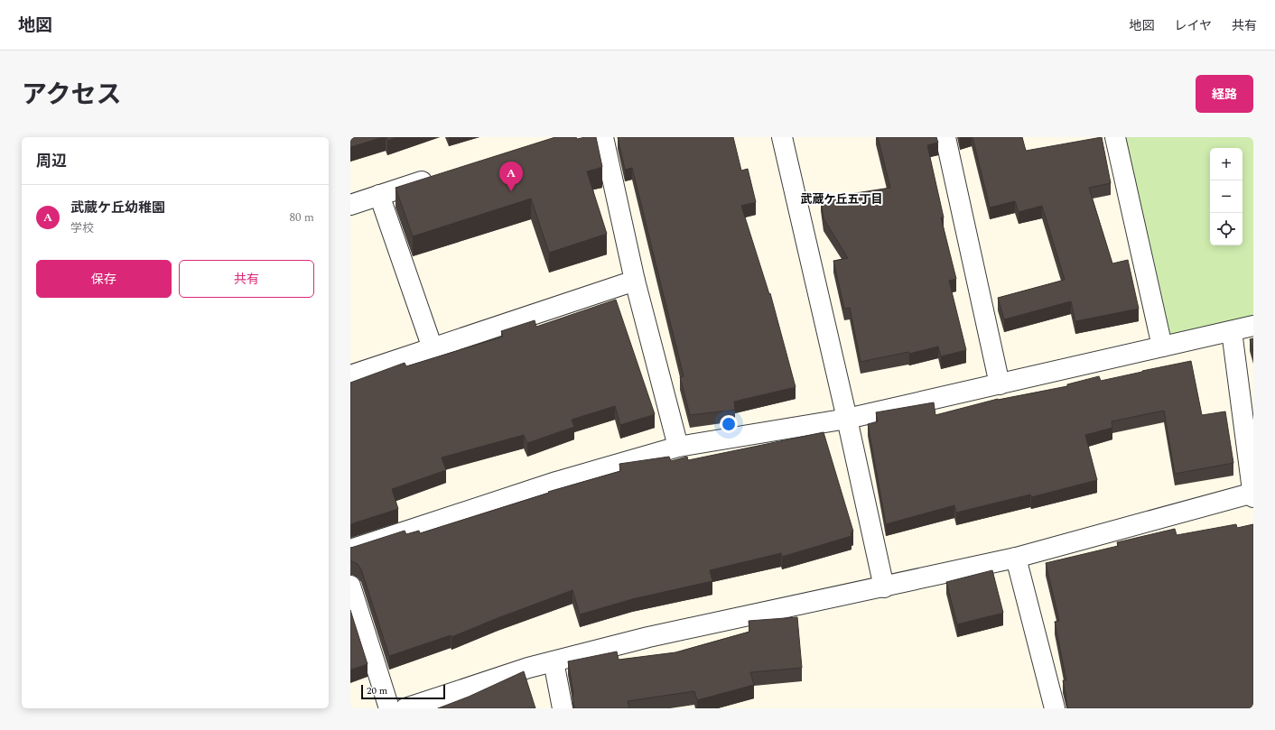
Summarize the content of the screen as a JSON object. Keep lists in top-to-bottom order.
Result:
{
  "districts": ["武蔵ケ丘五丁目"],
  "scale_bar": "20 m",
  "page": {
    "header": "地図",
    "nav": ["地図", "レイヤ", "共有"],
    "title": "アクセス",
    "buttons": [
      "経路",
      ["保存", "共有"]
    ],
    "heading": "周辺",
    "map_buttons": ["+", "−"],
    "pins": "A",
    "list": [
      {
        "mark": "A",
        "name": "武蔵ケ丘幼稚園",
        "note": "学校",
        "value": "80 m"
      }
    ],
    "scale": "20 m"
  }
}
